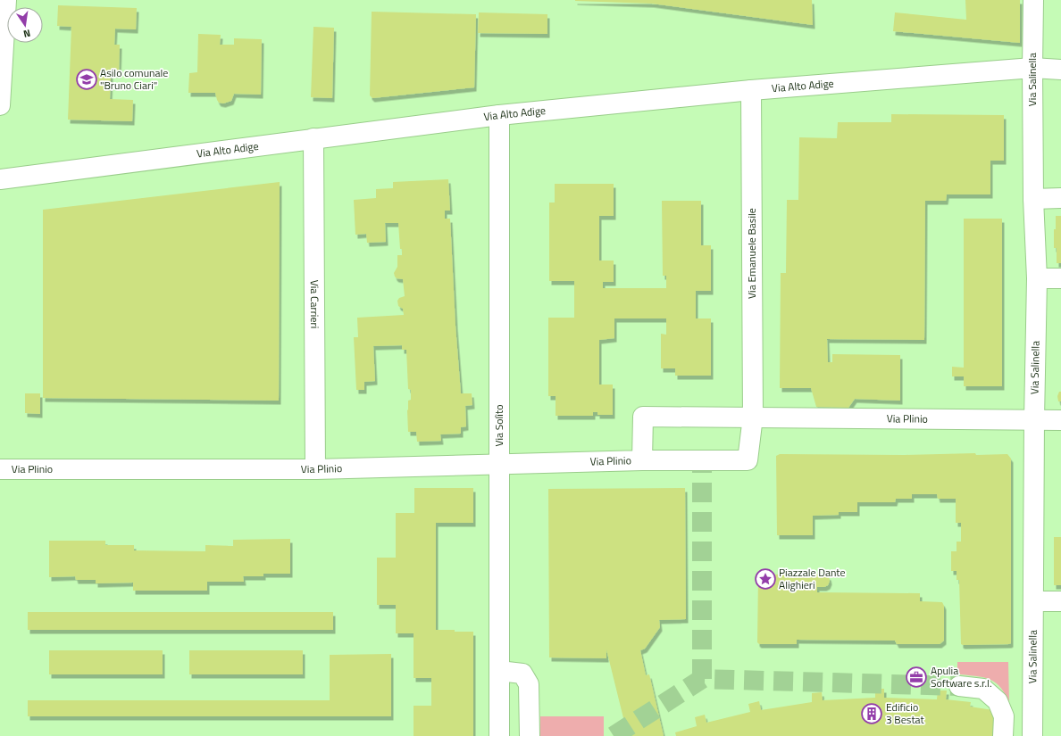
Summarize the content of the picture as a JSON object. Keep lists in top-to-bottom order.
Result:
{
  "streets": {
    "street": [
      "Via Salinella",
      "Via Alto Adige",
      "Via Emanuele Basile",
      "Via Carrieri",
      "Via Plinio",
      "Via Solìto"
    ]
  },
  "crossings": [
    ["Via Salinella", "Via Alto Adige"],
    ["Via Salinella", "Via Plinio"],
    ["Via Alto Adige", "Via Emanuele Basile"],
    ["Via Alto Adige", "Via Carrieri"],
    ["Via Alto Adige", "Via Solìto"],
    ["Via Emanuele Basile", "Via Plinio"],
    ["Via Carrieri", "Via Plinio"],
    ["Via Plinio", "Via Solìto"]
  ],
  "places": {
    "school or university": ["Asilo comunale \"Bruno Ciari\""],
    "place": ["Piazzale Dante Alighieri"],
    "office": ["Apulia Software s.r.l."],
    "building": ["Edificio 3 Bestat"]
  },
  "north": "bottom"
}
